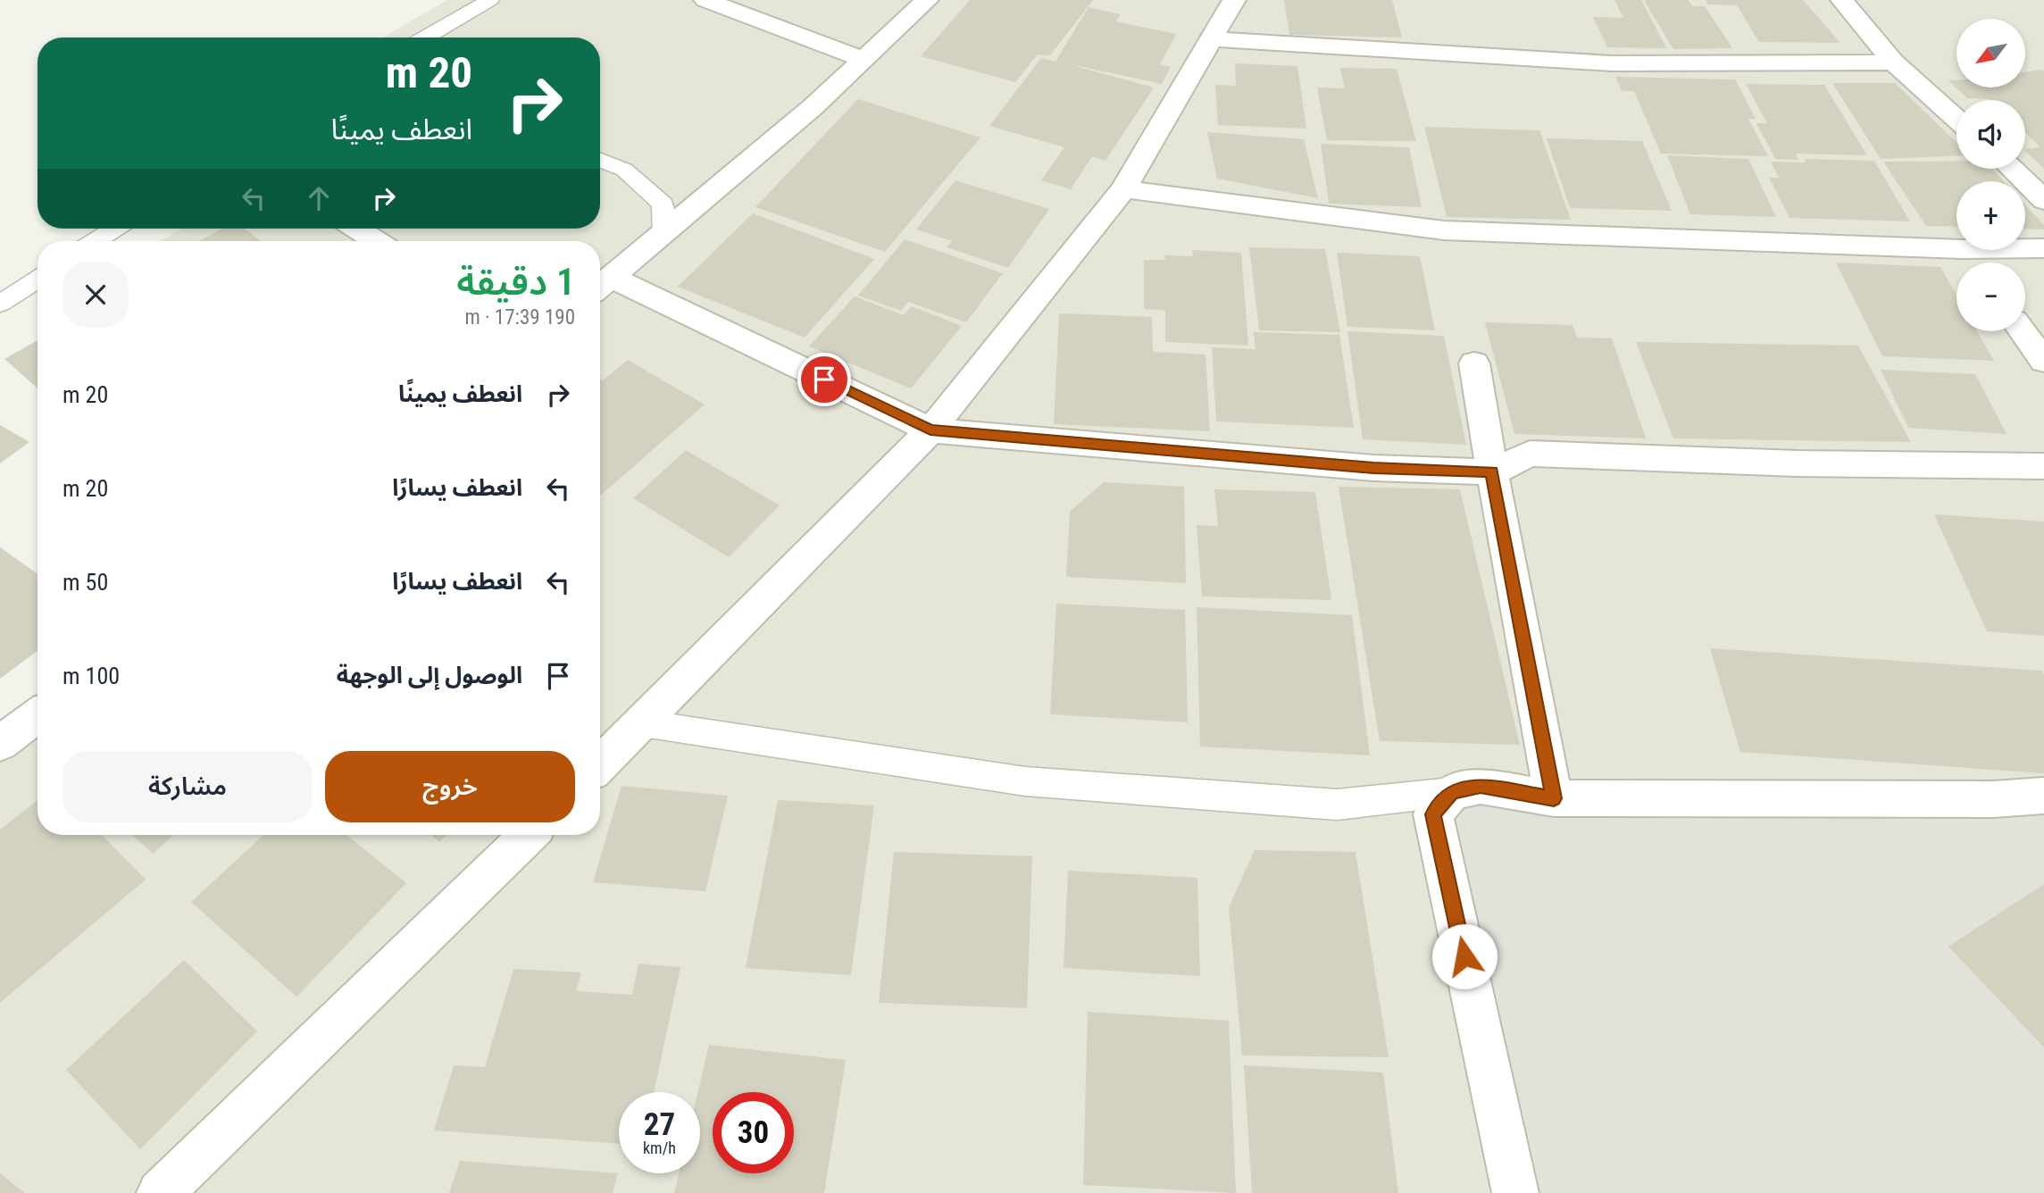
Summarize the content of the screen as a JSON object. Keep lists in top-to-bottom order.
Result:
{
  "north": "bottom left",
  "page": {
    "map_buttons": ["+", "−"],
    "turn": ["20 m", "انعطف يمينًا"],
    "heading": ["1 دقيقة", "190 m · 17:39"],
    "list": [
      {
        "name": "انعطف يمينًا",
        "value": "20 m"
      },
      {
        "name": "انعطف يسارًا",
        "value": "20 m"
      },
      {
        "name": "انعطف يسارًا",
        "value": "50 m"
      },
      {
        "name": "الوصول إلى الوجهة",
        "value": "100 m"
      }
    ],
    "buttons": ["خروج", "مشاركة"],
    "speed": "27 km/h",
    "limit": "30"
  }
}
